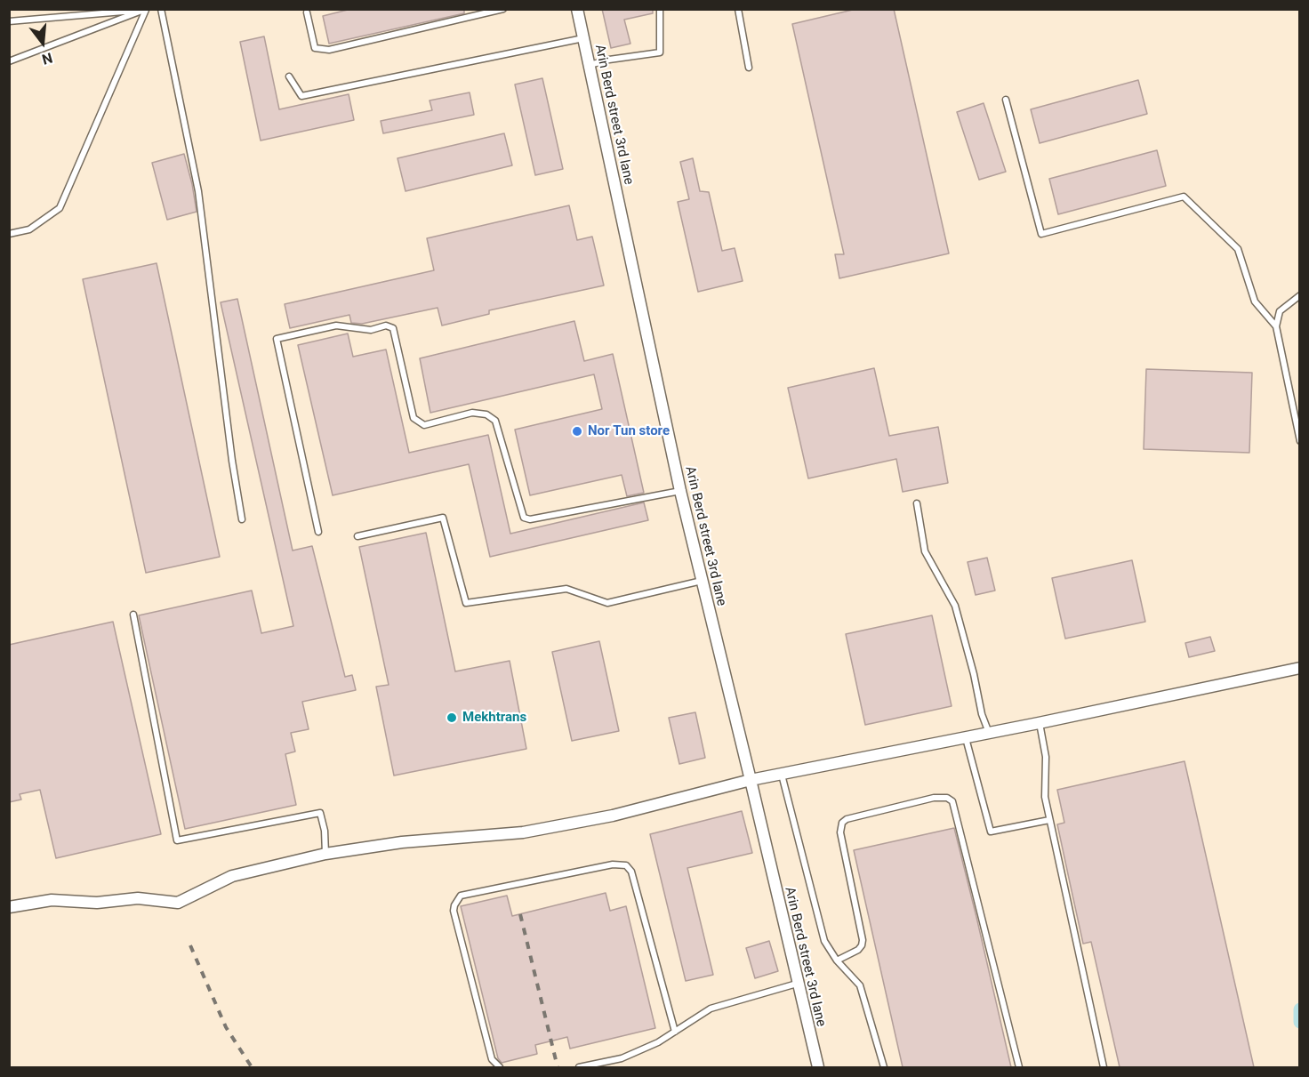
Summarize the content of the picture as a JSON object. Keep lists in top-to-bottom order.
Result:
{
  "streets": {
    "street": ["Arin Berd street 3rd lane"]
  },
  "places": ["Nor Tun store", "Mekhtrans"],
  "north": "bottom"
}
